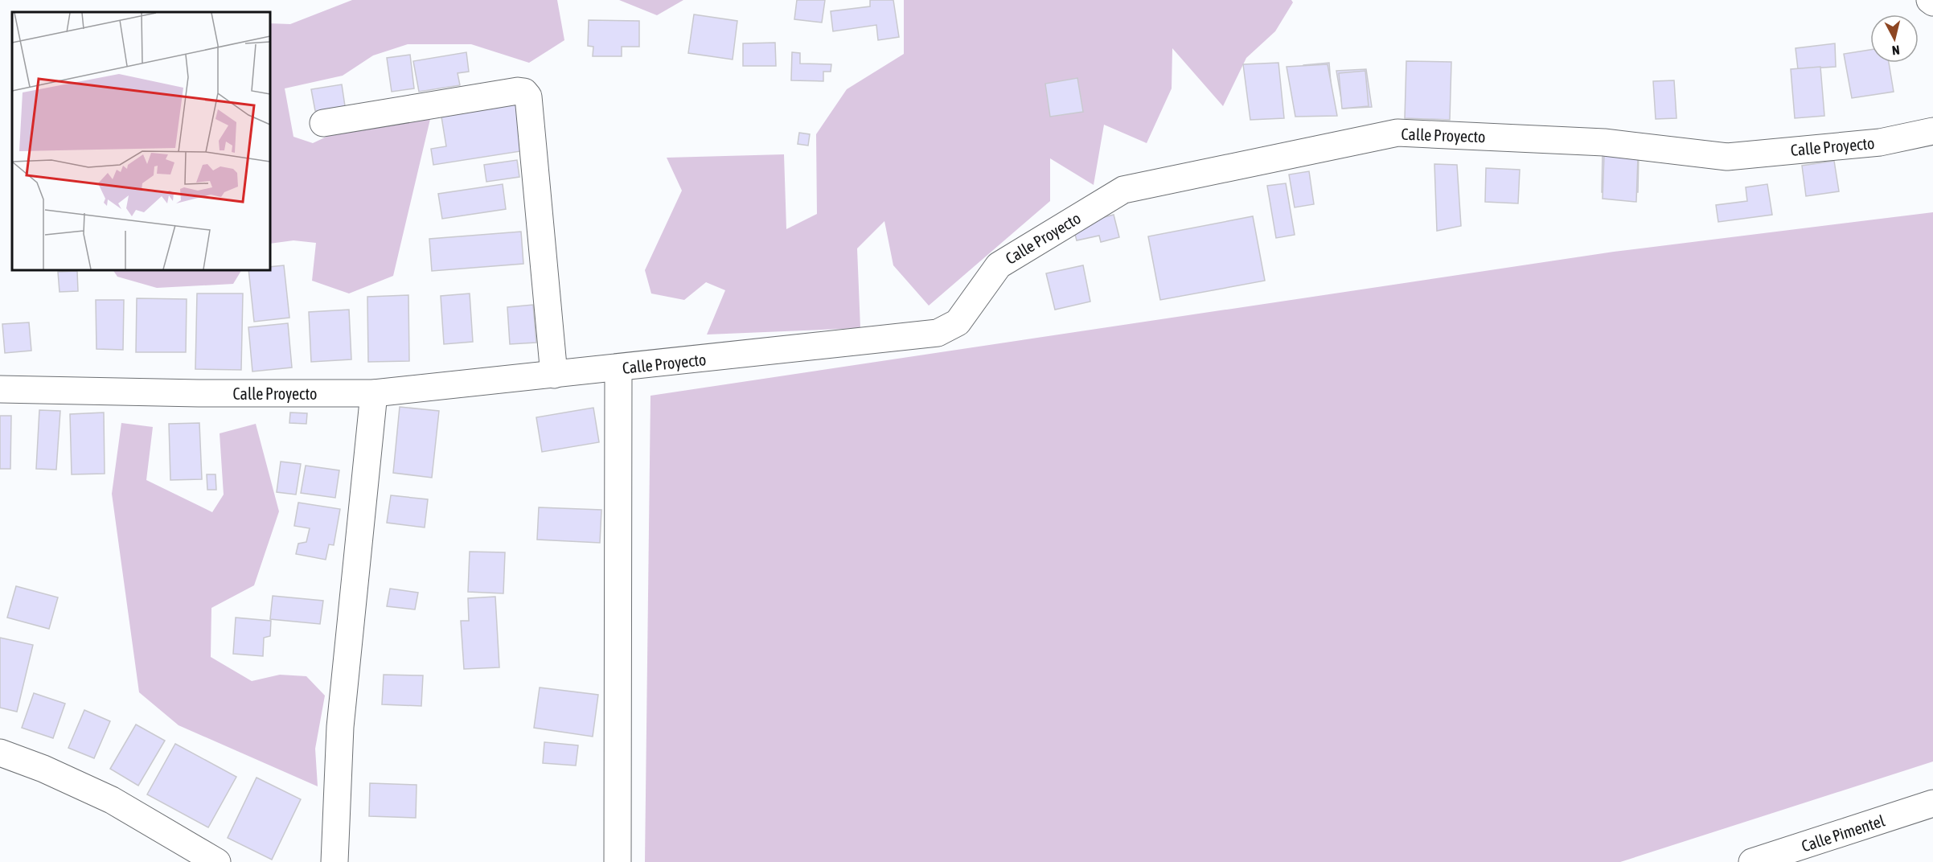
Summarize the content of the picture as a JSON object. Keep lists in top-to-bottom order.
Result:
{
  "streets": {
    "street": ["Calle Proyecto", "Calle Pimentel"]
  },
  "north": "bottom"
}
